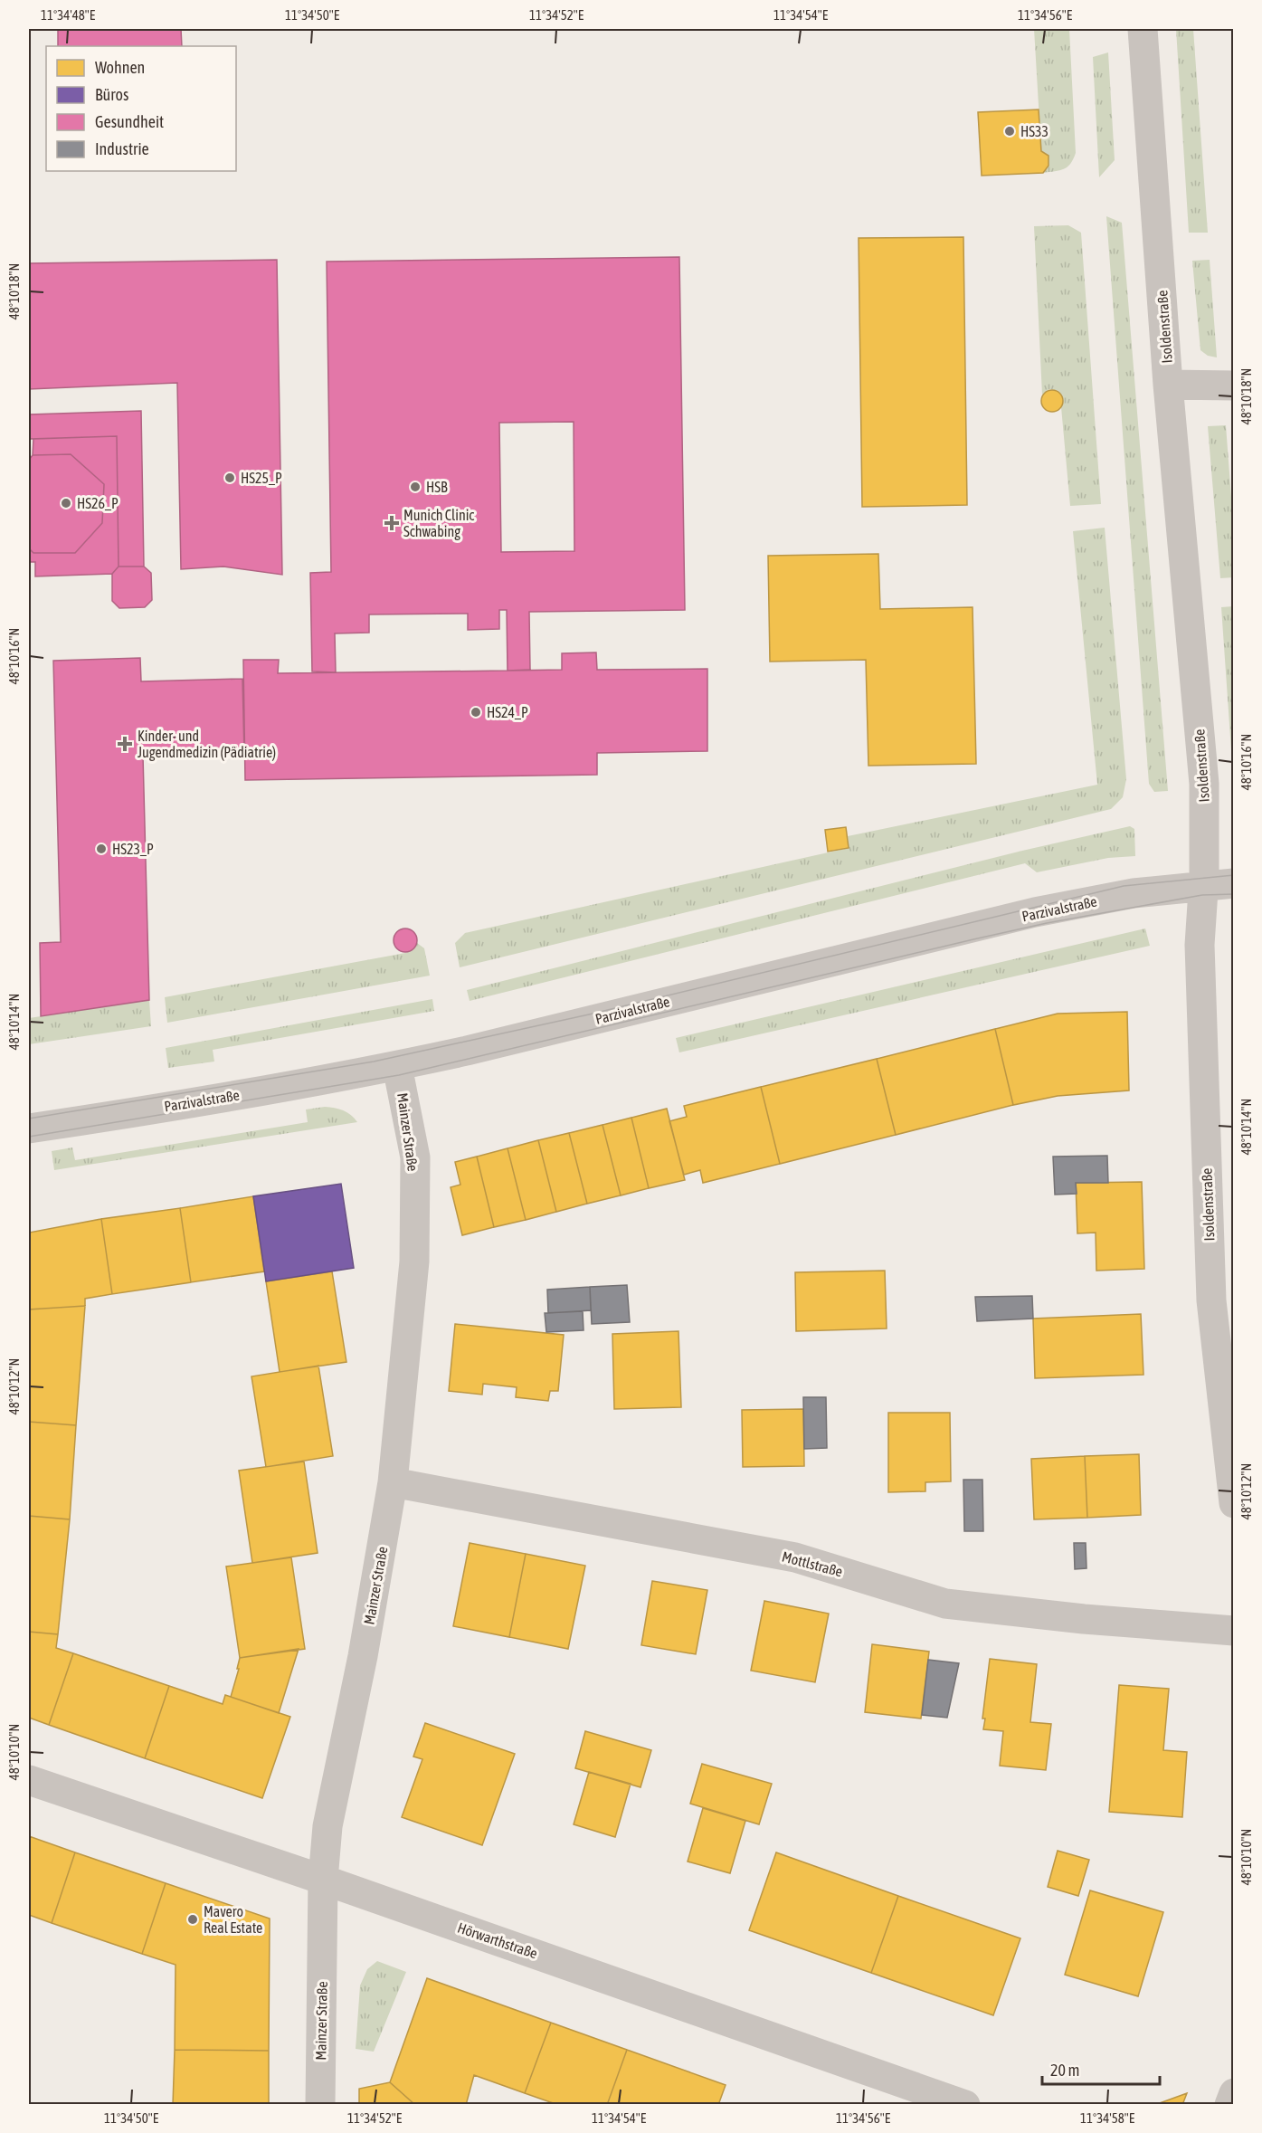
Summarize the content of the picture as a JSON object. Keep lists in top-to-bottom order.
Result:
{
  "streets": {
    "street": [
      "Isoldenstraße",
      "Parzivalstraße",
      "Mainzer Straße",
      "Mottlstraße",
      "Hörwarthstraße"
    ]
  },
  "crossings": [
    ["Isoldenstraße", "Parzivalstraße"],
    ["Parzivalstraße", "Mainzer Straße"],
    ["Mainzer Straße", "Mottlstraße"],
    ["Mainzer Straße", "Hörwarthstraße"]
  ],
  "places": {
    "other": [
      "HS33",
      "HS25_P",
      "HSB",
      "HS26_P",
      "HS24_P",
      "HS23_P",
      "Mavero Real Estate"
    ],
    "health": ["Munich Clinic Schwabing", "Kinder- und Jugendmedizin (Pädiatrie)"]
  },
  "legend": [
    "Wohnen",
    "Büros",
    "Gesundheit",
    "Industrie"
  ],
  "scale_bar": "20 m",
  "coordinates": [
    "11°34'48\"E",
    "11°34'50\"E",
    "11°34'52\"E",
    "11°34'54\"E",
    "11°34'56\"E",
    "48°10'18\"N",
    "48°10'16\"N",
    "48°10'14\"N",
    "48°10'12\"N",
    "48°10'10\"N",
    "11°34'58\"E"
  ]
}
